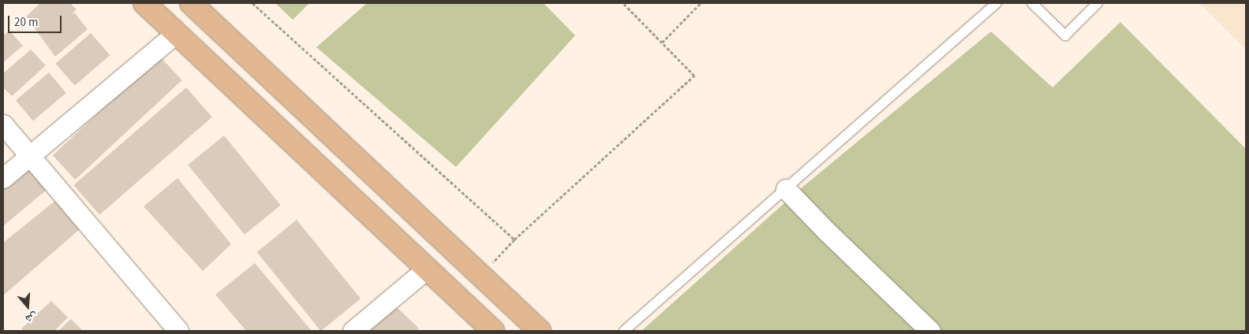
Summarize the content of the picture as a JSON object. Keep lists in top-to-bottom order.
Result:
{
  "scale_bar": "20 m",
  "north": "bottom"
}
